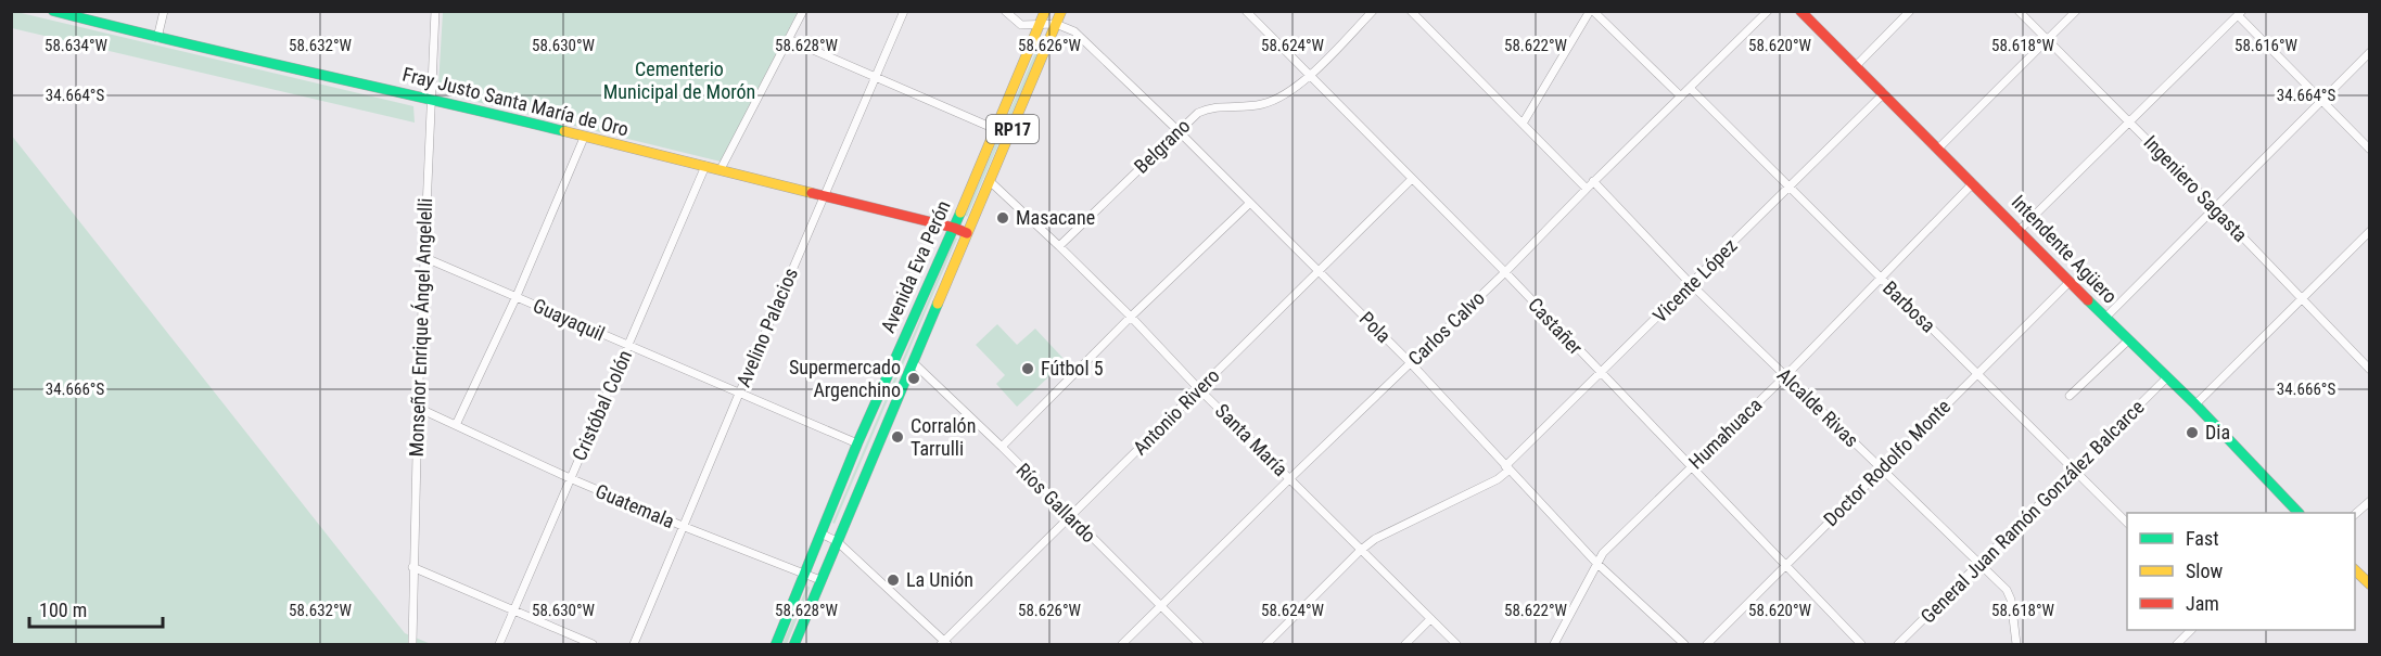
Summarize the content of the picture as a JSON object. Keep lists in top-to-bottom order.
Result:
{
  "streets": {
    "street": [
      "Fray Justo Santa María de Oro",
      "RP17",
      "Belgrano",
      "Ingeniero Sagasta",
      "Intendente Agüero",
      "Avenida Eva Perón",
      "Vicente López",
      "Barbosa",
      "Guayaquil",
      "Castañer",
      "Monseñor Enrique Ángel Angelelli",
      "Avelino Palacios",
      "Pola",
      "Carlos Calvo",
      "Cristóbal Colón",
      "Alcalde Rivas",
      "Antonio Rivero",
      "Humahuaca",
      "Santa María",
      "Doctor Rodolfo Monte",
      "Ríos Gallardo",
      "Guatemala",
      "General Juan Ramón González Balcarce"
    ]
  },
  "crossings": [
    ["Fray Justo Santa María de Oro", "Avenida Eva Perón"],
    ["Fray Justo Santa María de Oro", "Monseñor Enrique Ángel Angelelli"],
    ["Fray Justo Santa María de Oro", "Avelino Palacios"],
    ["Fray Justo Santa María de Oro", "Cristóbal Colón"],
    ["Belgrano", "Castañer"],
    ["Belgrano", "Pola"],
    ["Belgrano", "Santa María"],
    ["Intendente Agüero", "Vicente López"],
    ["Intendente Agüero", "Humahuaca"],
    ["Intendente Agüero", "Doctor Rodolfo Monte"],
    ["Intendente Agüero", "General Juan Ramón González Balcarce"],
    ["Avenida Eva Perón", "Guayaquil"],
    ["Avenida Eva Perón", "Pola"],
    ["Avenida Eva Perón", "Santa María"],
    ["Avenida Eva Perón", "Ríos Gallardo"],
    ["Avenida Eva Perón", "Guatemala"],
    ["Vicente López", "Barbosa"],
    ["Vicente López", "Castañer"],
    ["Vicente López", "Pola"],
    ["Vicente López", "Alcalde Rivas"],
    ["Vicente López", "Santa María"],
    ["Barbosa", "Carlos Calvo"],
    ["Barbosa", "Humahuaca"],
    ["Barbosa", "Doctor Rodolfo Monte"],
    ["Barbosa", "General Juan Ramón González Balcarce"],
    ["Guayaquil", "Monseñor Enrique Ángel Angelelli"],
    ["Guayaquil", "Avelino Palacios"],
    ["Guayaquil", "Cristóbal Colón"],
    ["Castañer", "Carlos Calvo"],
    ["Castañer", "Antonio Rivero"],
    ["Castañer", "Humahuaca"],
    ["Castañer", "Doctor Rodolfo Monte"],
    ["Monseñor Enrique Ángel Angelelli", "Guatemala"],
    ["Avelino Palacios", "Guatemala"],
    ["Pola", "Carlos Calvo"],
    ["Pola", "Antonio Rivero"],
    ["Pola", "Humahuaca"],
    ["Carlos Calvo", "Alcalde Rivas"],
    ["Carlos Calvo", "Santa María"],
    ["Carlos Calvo", "Ríos Gallardo"],
    ["Cristóbal Colón", "Guatemala"],
    ["Alcalde Rivas", "Humahuaca"],
    ["Alcalde Rivas", "Doctor Rodolfo Monte"],
    ["Alcalde Rivas", "General Juan Ramón González Balcarce"],
    ["Antonio Rivero", "Santa María"],
    ["Antonio Rivero", "Ríos Gallardo"]
  ],
  "parks": ["Cementerio Municipal de Morón"],
  "places": [
    "Masacane",
    "Fútbol 5",
    "Supermercado Argenchino",
    "Dia",
    "Corralón Tarrulli",
    "La Unión"
  ],
  "legend": ["Fast", "Slow", "Jam"],
  "scale_bar": "100 m",
  "coordinates": [
    "58.634°W",
    "58.632°W",
    "58.630°W",
    "58.628°W",
    "58.626°W",
    "58.624°W",
    "58.622°W",
    "58.620°W",
    "58.618°W",
    "58.616°W",
    "34.664°S",
    "34.666°S"
  ]
}
